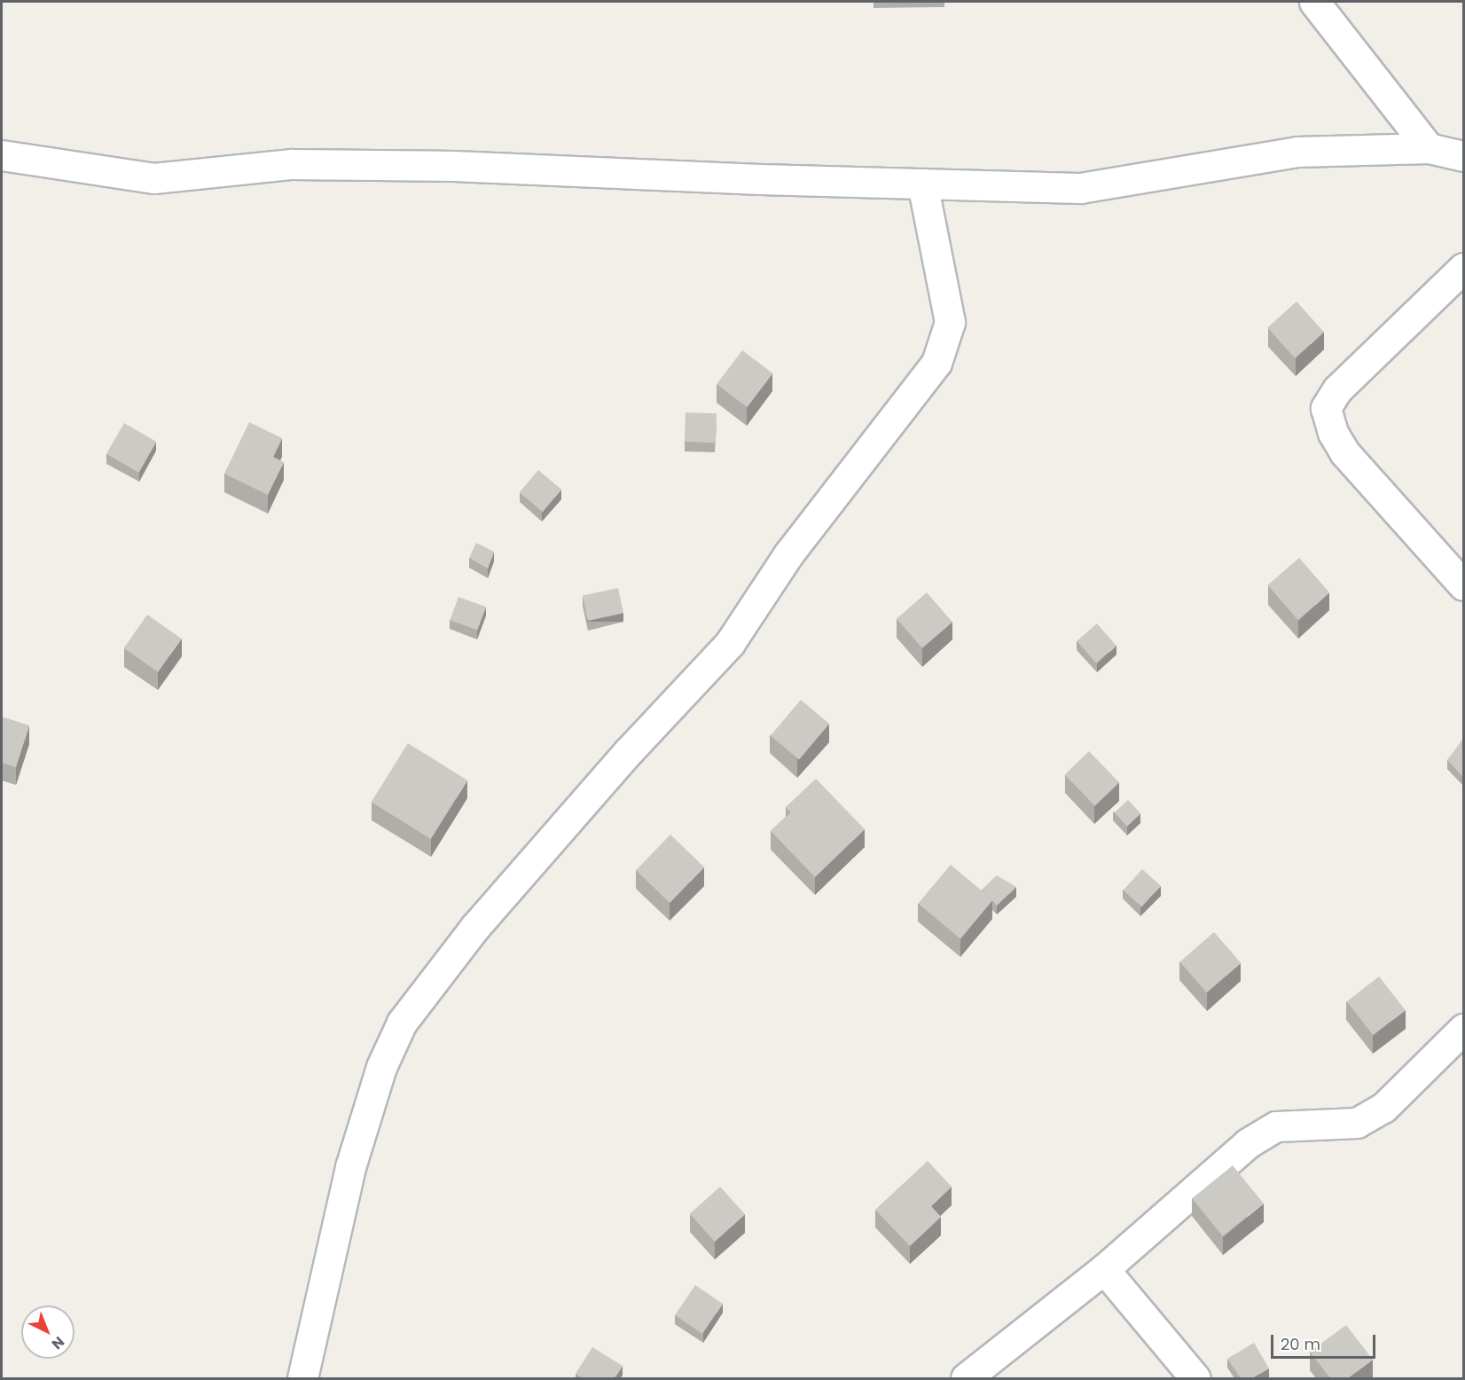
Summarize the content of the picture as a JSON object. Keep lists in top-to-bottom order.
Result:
{
  "scale_bar": "20 m",
  "north": "bottom right"
}
